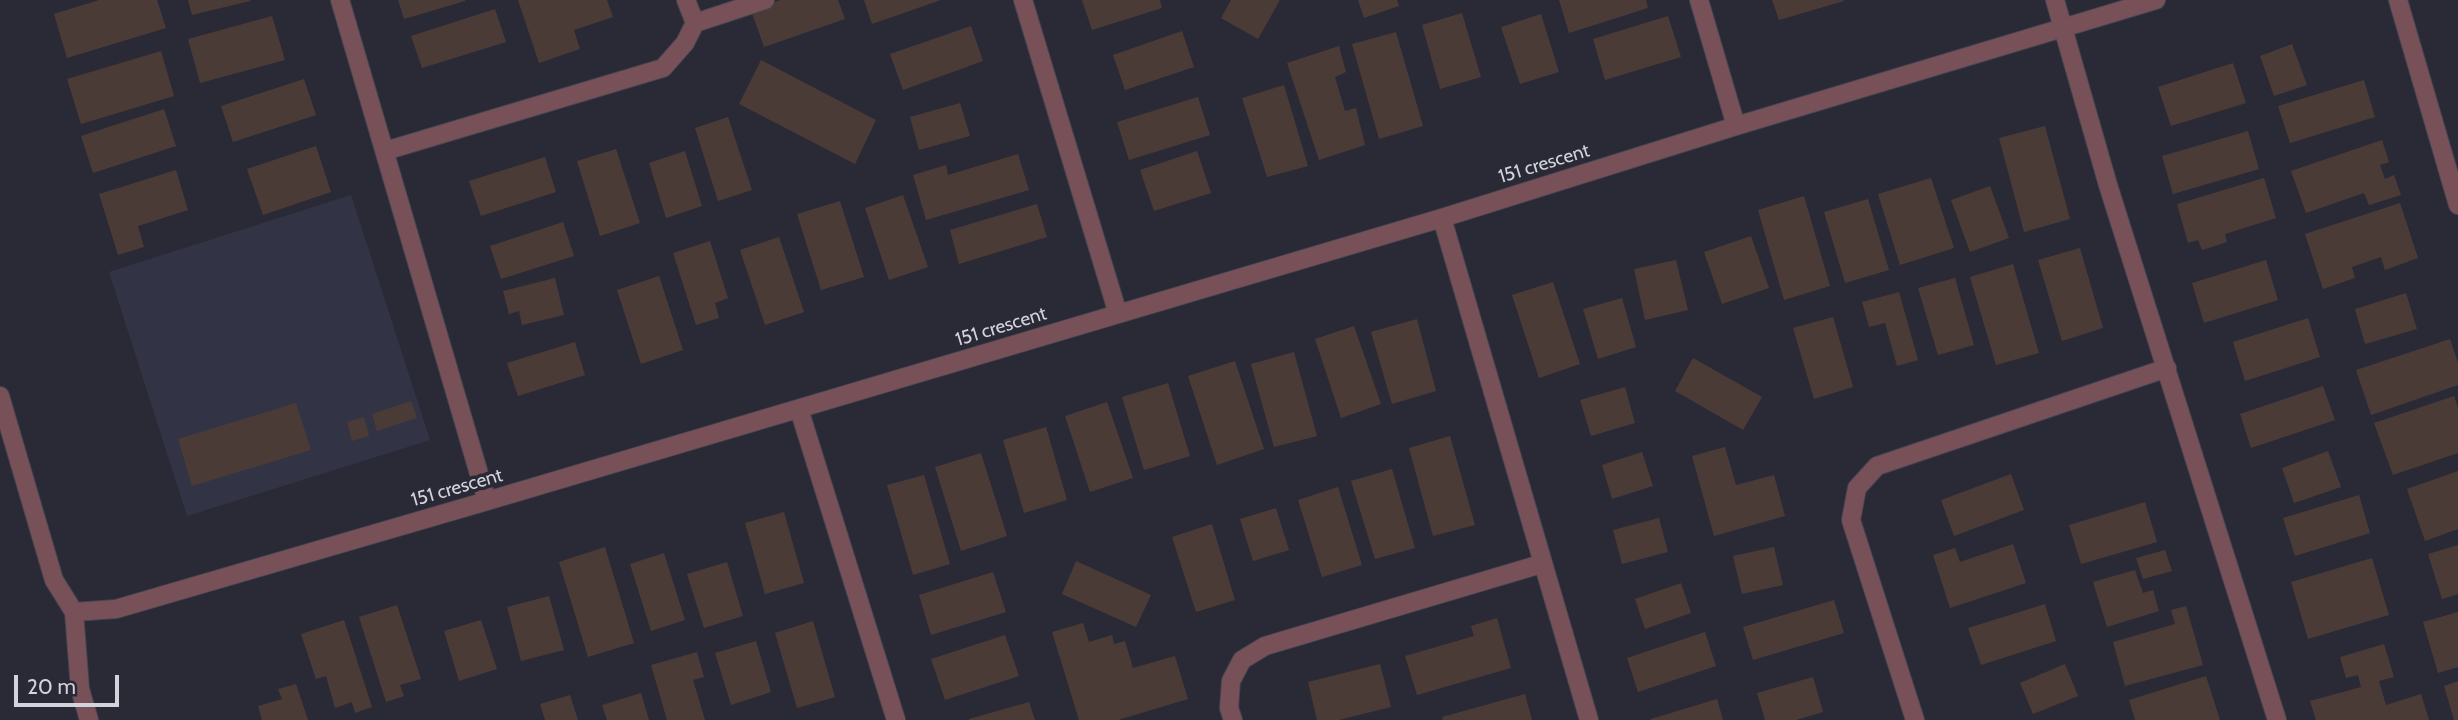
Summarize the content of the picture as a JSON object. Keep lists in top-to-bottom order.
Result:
{
  "streets": {
    "street": ["151 crescent"]
  },
  "scale_bar": "20 m"
}
